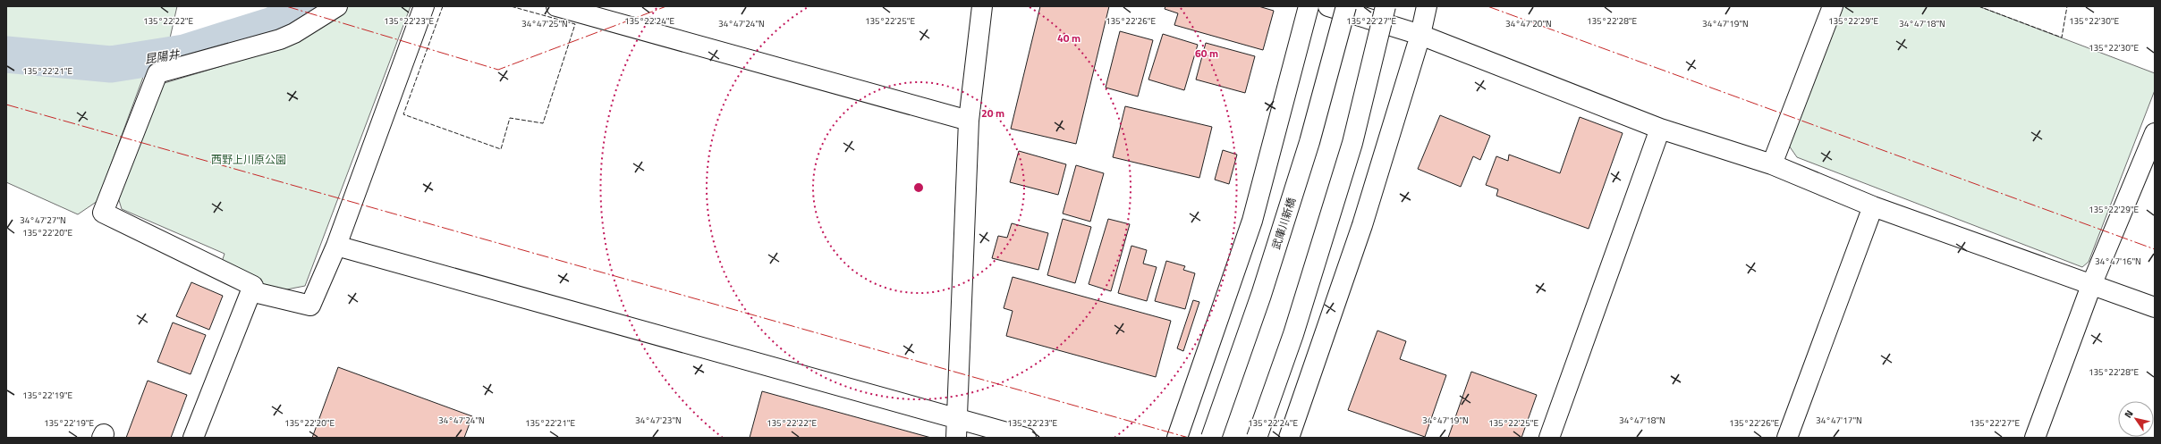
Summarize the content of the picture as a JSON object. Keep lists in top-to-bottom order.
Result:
{
  "streets": {
    "street": ["武庫川新橋"]
  },
  "water": ["昆陽井"],
  "parks": ["西野上川原公園"],
  "north": "top left",
  "coordinates": [
    "135°22'22\"E",
    "135°22'23\"E",
    "135°22'24\"E",
    "135°22'25\"E",
    "135°22'26\"E",
    "135°22'27\"E",
    "135°22'28\"E",
    "135°22'29\"E",
    "135°22'30\"E",
    "34°47'25\"N",
    "34°47'24\"N",
    "34°47'20\"N",
    "34°47'19\"N",
    "34°47'18\"N",
    "135°22'21\"E",
    "34°47'27\"N",
    "135°22'20\"E",
    "34°47'16\"N",
    "135°22'19\"E",
    "34°47'23\"N",
    "34°47'17\"N"
  ],
  "rings": ["40 m", "60 m", "20 m"]
}
